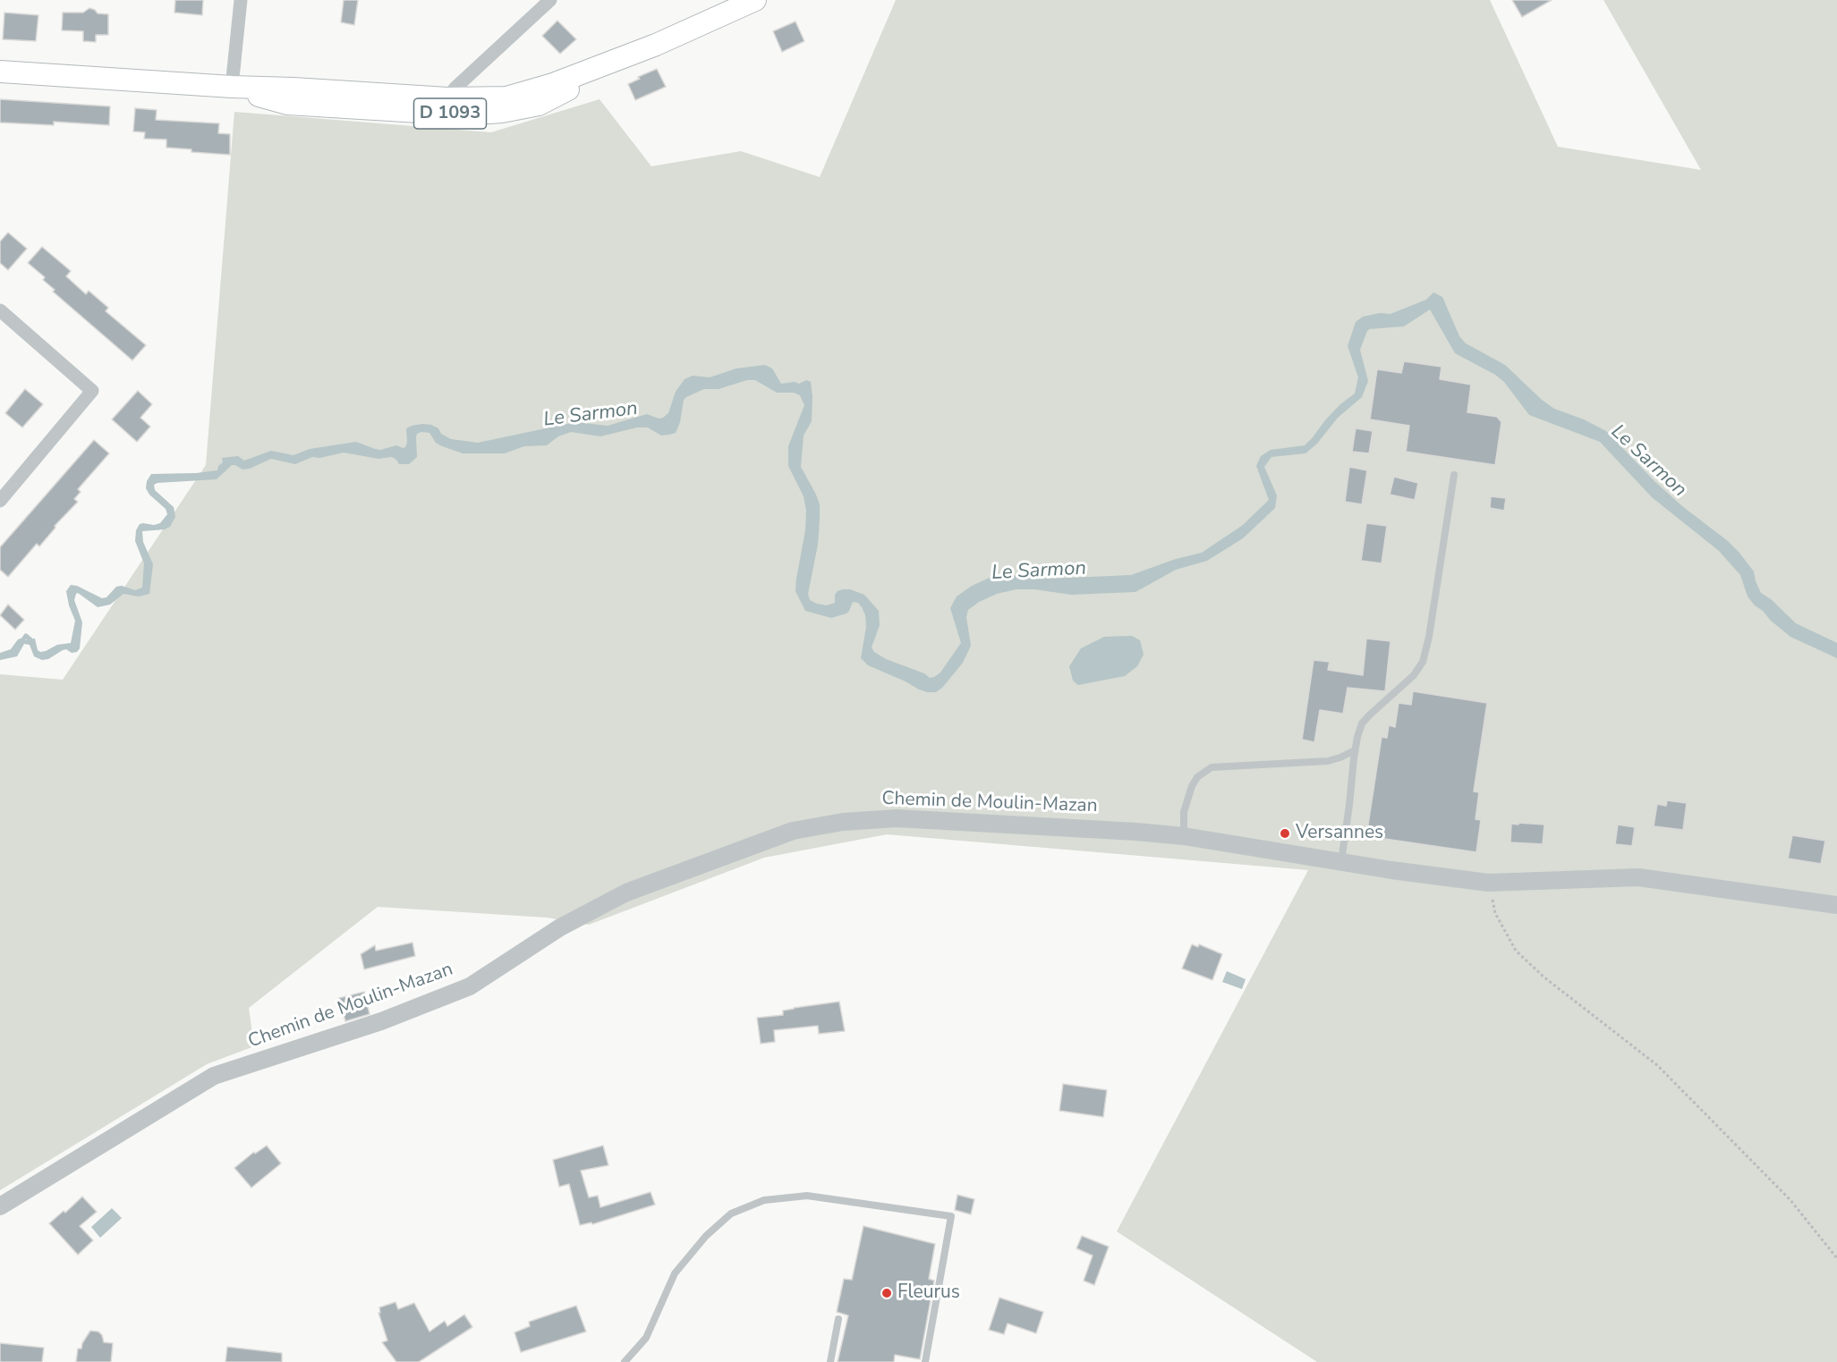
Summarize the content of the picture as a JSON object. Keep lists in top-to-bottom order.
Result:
{
  "streets": {
    "main road": ["D 1093"],
    "street": ["Chemin de Moulin-Mazan"]
  },
  "water": ["Le Sarmon"],
  "places": ["Versannes", "Fleurus"]
}
